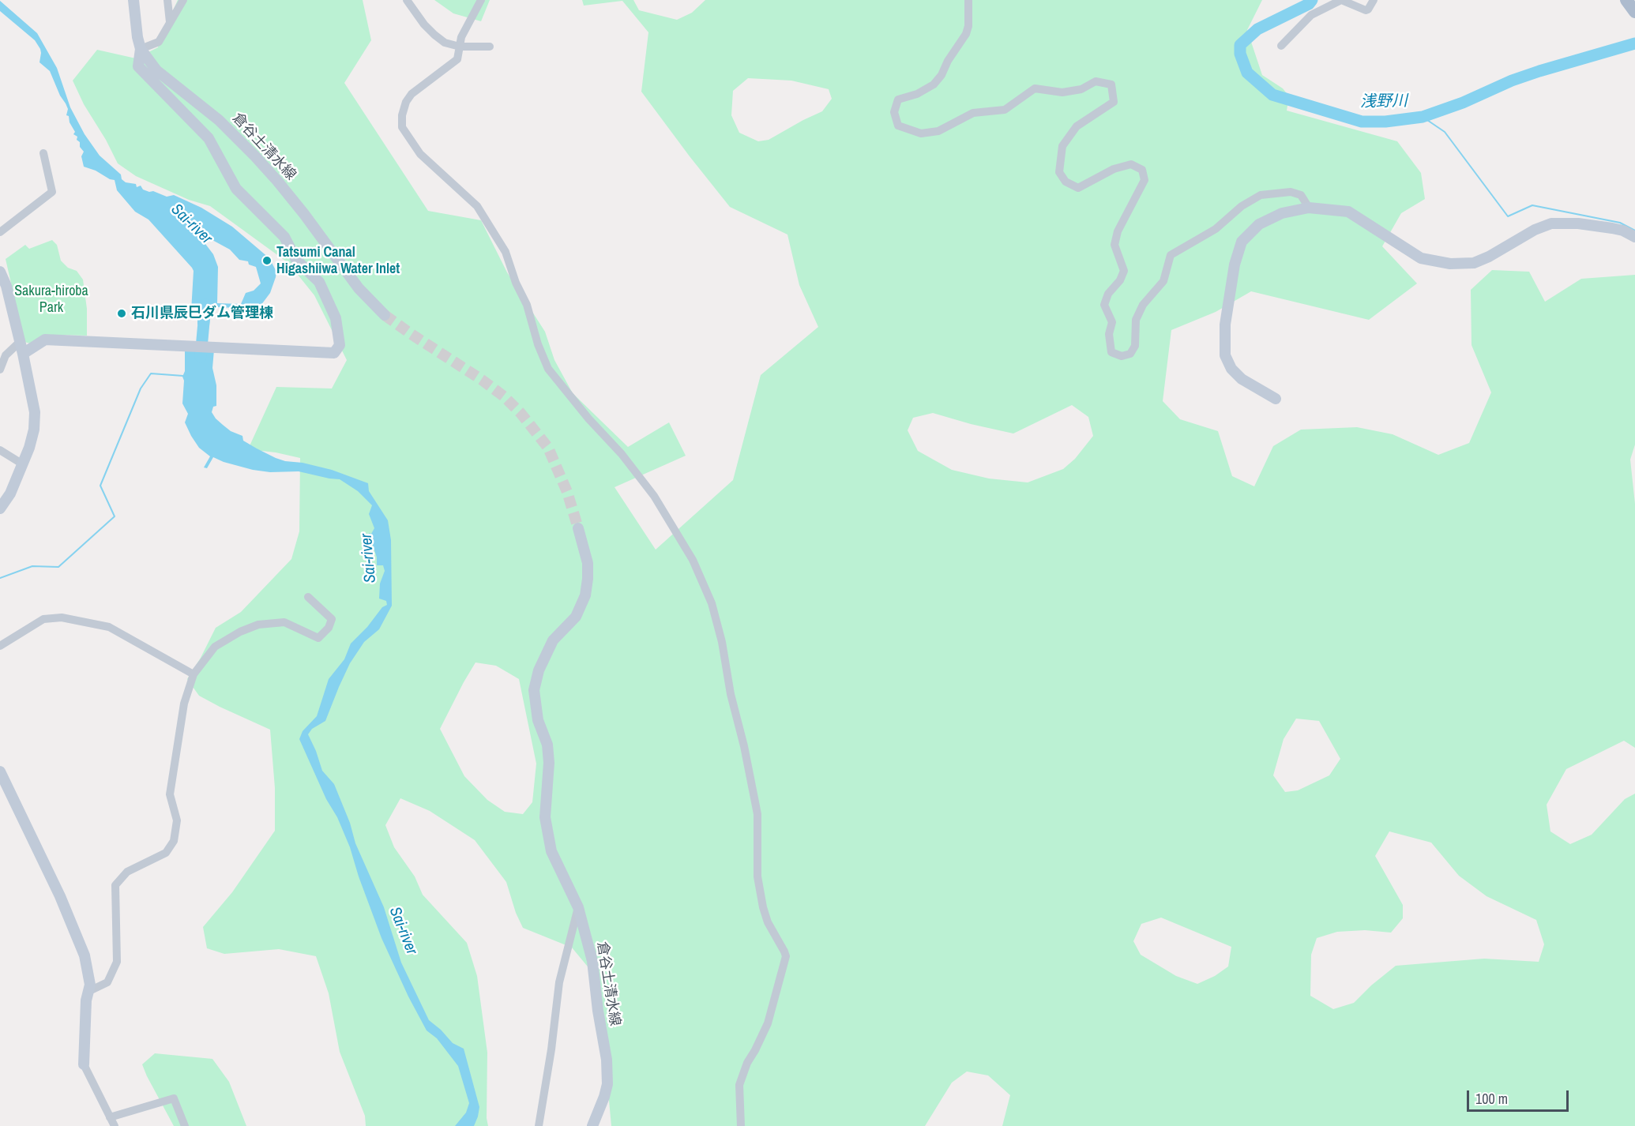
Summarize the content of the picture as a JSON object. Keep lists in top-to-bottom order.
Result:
{
  "streets": {
    "street": ["倉谷土清水線"]
  },
  "water": ["浅野川", "Sai-river"],
  "parks": ["Sakura-hiroba Park"],
  "places": ["Tatsumi Canal Higashiiwa Water Inlet", "石川県辰巳ダム管理棟"],
  "scale_bar": "100 m"
}
